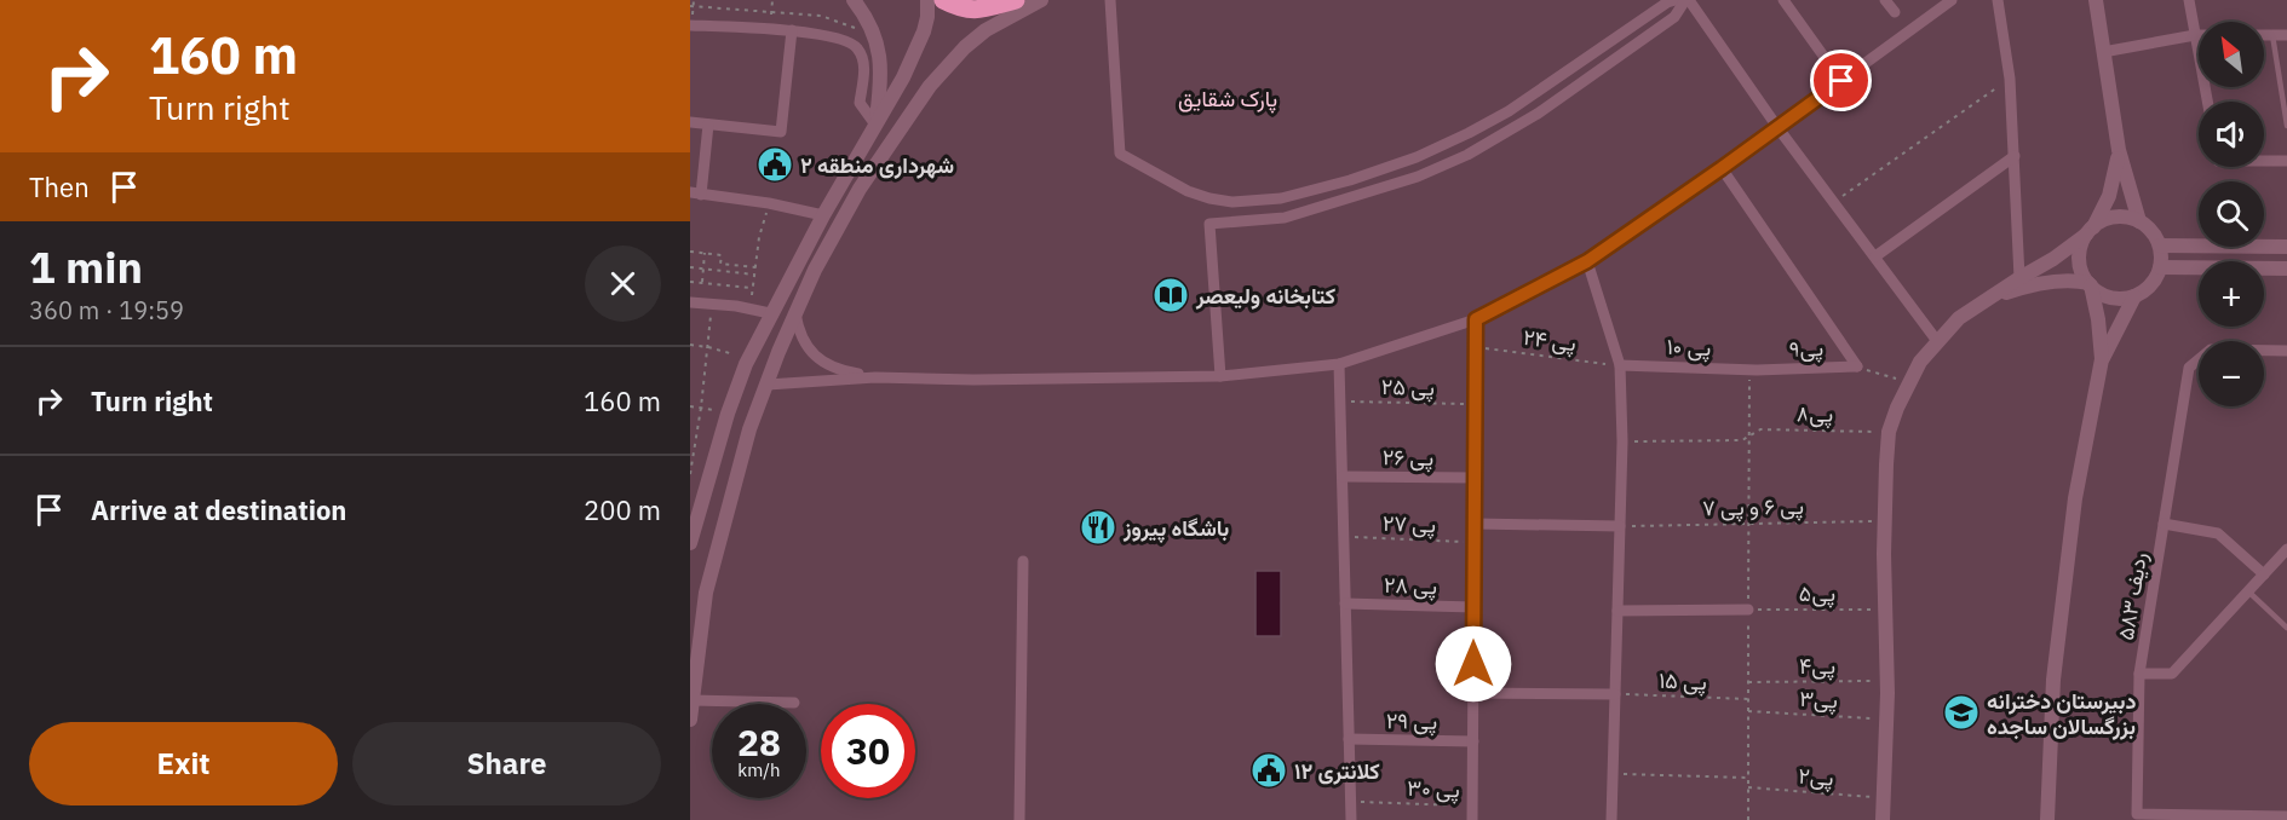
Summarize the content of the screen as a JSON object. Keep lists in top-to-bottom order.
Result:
{
  "streets": {
    "street": [
      "پی ۱۰",
      "پی۹",
      "پی ۲۶",
      "پی ۲۸",
      "ردیف ۵۸۳",
      "پی ۲۹"
    ],
    "path": [
      "پی ۲۴",
      "پی ۲۵",
      "پی۸",
      "پی ۶ و پی ۷",
      "پی ۲۷",
      "پی۵",
      "پی۴",
      "پی ۱۵",
      "پی۳",
      "پی۲",
      "پی ۳۰"
    ]
  },
  "crossings": [
    ["پی ۲۴", "پی ۱۰"],
    ["پی ۱۰", "پی۹"]
  ],
  "parks": ["پارک شقایق"],
  "places": {
    "public building": ["شهرداری منطقه ۲", "کلانتری ۱۲"],
    "library": ["کتابخانه ولیعصر"],
    "restaurant": ["باشگاه پیروز"],
    "school or university": ["دبیرستان دخترانه بزرگسالان ساجده"]
  },
  "north": "top left",
  "page": {
    "turn": ["160 m", "Turn right"],
    "map_buttons": ["+", "−"],
    "then": "Then",
    "heading": ["1 min", "360 m · 19:59"],
    "list": [
      {
        "name": "Turn right",
        "value": "160 m"
      },
      {
        "name": "Arrive at destination",
        "value": "200 m"
      }
    ],
    "speed": "28 km/h",
    "limit": "30",
    "buttons": ["Exit", "Share"]
  }
}
